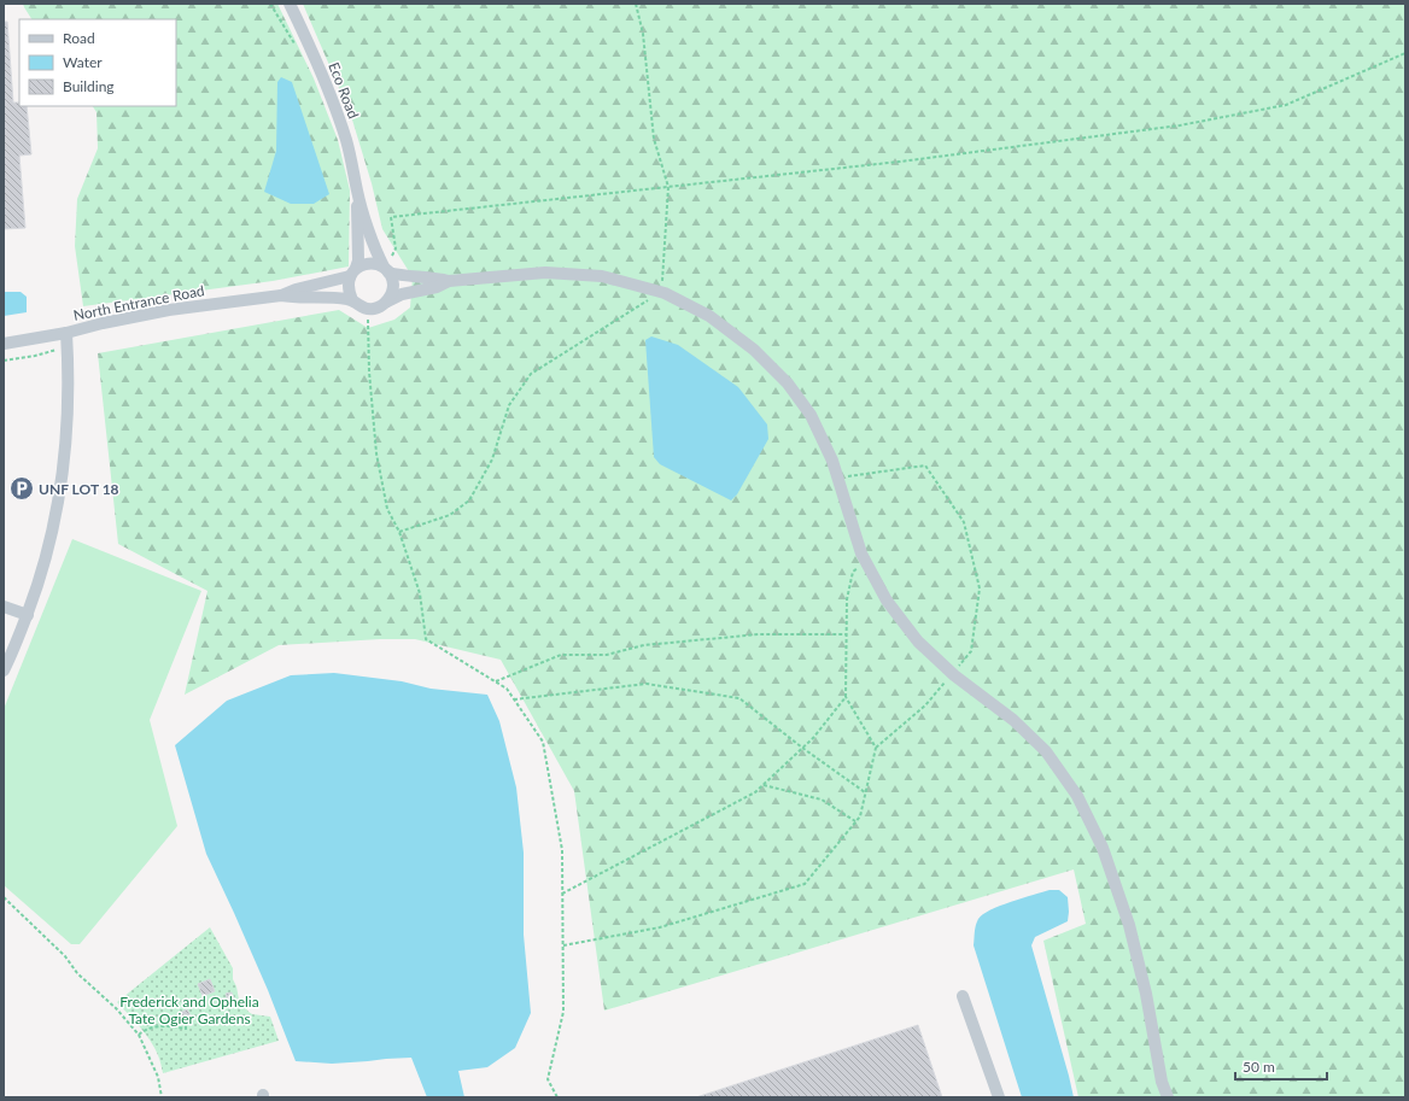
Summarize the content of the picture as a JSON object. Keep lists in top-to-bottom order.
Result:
{
  "streets": {
    "street": ["Eco Road", "North Entrance Road"]
  },
  "parks": ["Frederick and Ophelia Tate Ogier Gardens"],
  "places": {
    "parking": ["UNF LOT 18"]
  },
  "legend": ["Road", "Water", "Building"],
  "scale_bar": "50 m"
}
